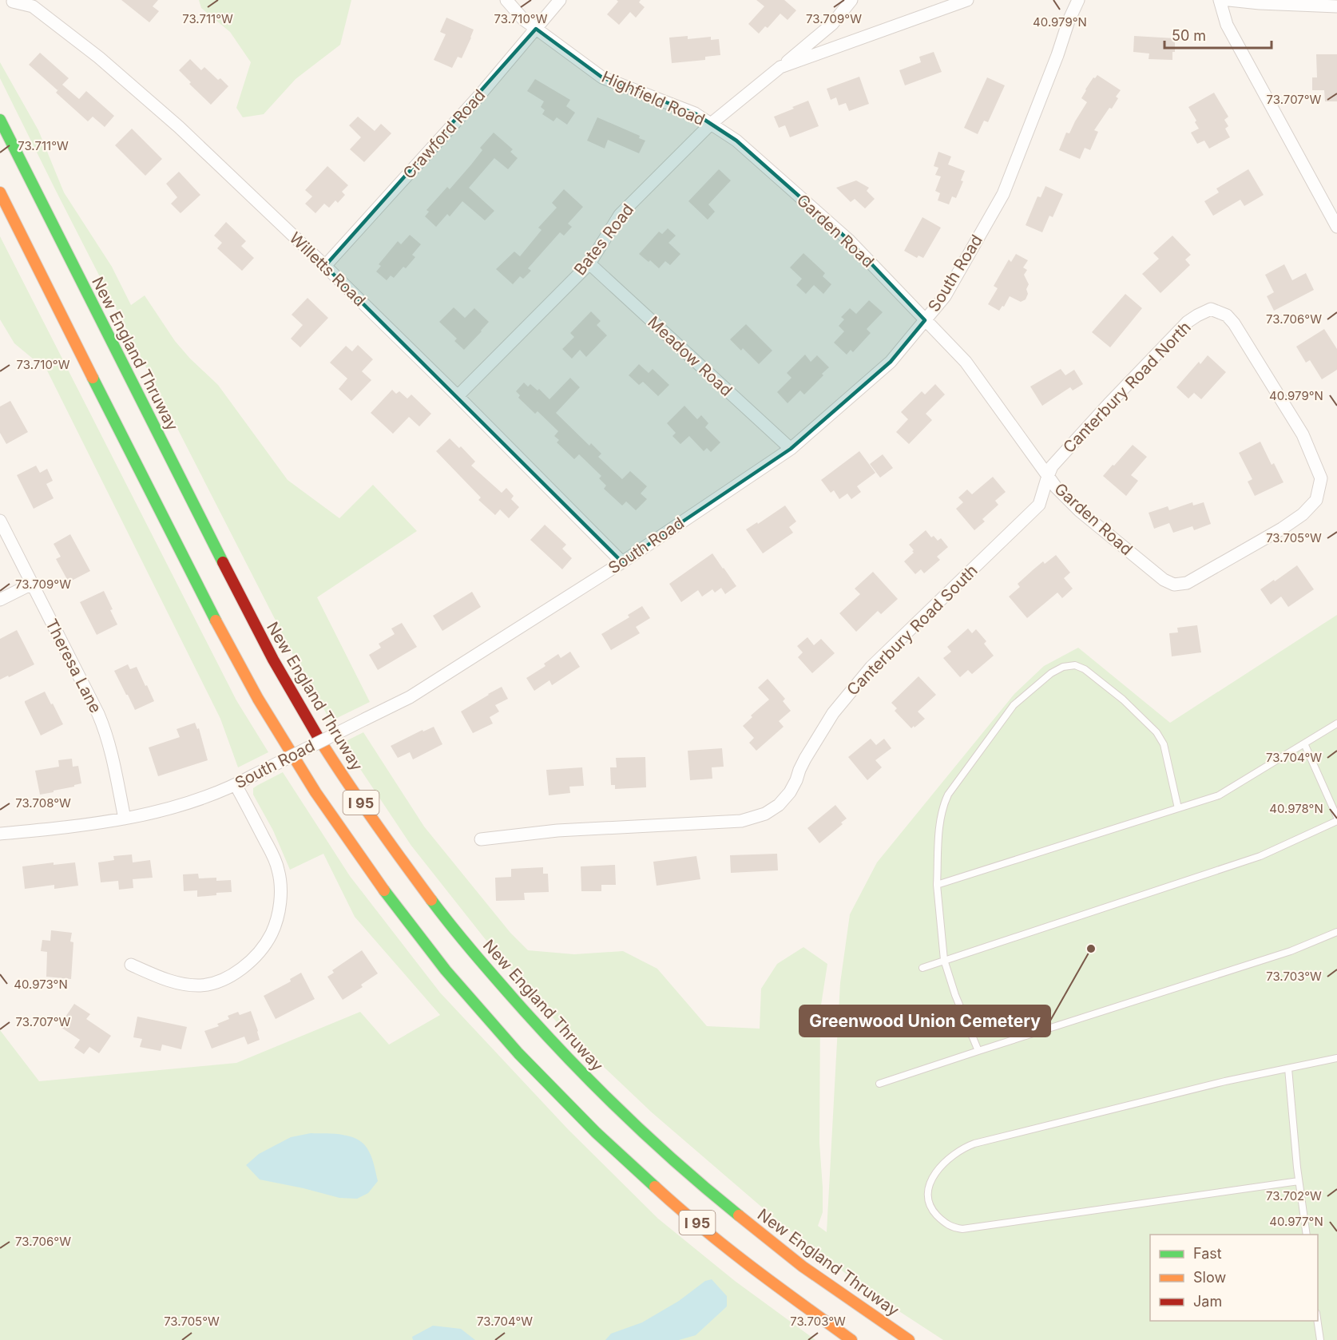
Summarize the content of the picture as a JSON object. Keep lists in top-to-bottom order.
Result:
{
  "streets": {
    "highway": ["New England Thruway", "I 95"],
    "street": [
      "Highfield Road",
      "Crawford Road",
      "Garden Road",
      "Bates Road",
      "Willetts Road",
      "South Road",
      "Meadow Road",
      "Canterbury Road North",
      "Canterbury Road South",
      "Theresa Lane"
    ]
  },
  "crossings": [
    ["Highfield Road", "Crawford Road"],
    ["Highfield Road", "Garden Road"],
    ["Highfield Road", "Bates Road"],
    ["Crawford Road", "Willetts Road"],
    ["Garden Road", "Bates Road"],
    ["Garden Road", "South Road"],
    ["Garden Road", "Canterbury Road North"],
    ["Garden Road", "Canterbury Road South"],
    ["Bates Road", "Willetts Road"],
    ["Bates Road", "Meadow Road"],
    ["Willetts Road", "South Road"],
    ["South Road", "Meadow Road"],
    ["South Road", "Theresa Lane"],
    ["Canterbury Road North", "Canterbury Road South"]
  ],
  "places": ["Greenwood Union Cemetery"],
  "legend": ["Fast", "Slow", "Jam"],
  "scale_bar": "50 m",
  "coordinates": [
    "73.711°W",
    "73.710°W",
    "73.709°W",
    "40.979°N",
    "73.707°W",
    "73.706°W",
    "73.705°W",
    "73.704°W",
    "73.708°W",
    "40.978°N",
    "73.703°W",
    "40.973°N",
    "73.702°W",
    "40.977°N"
  ]
}
